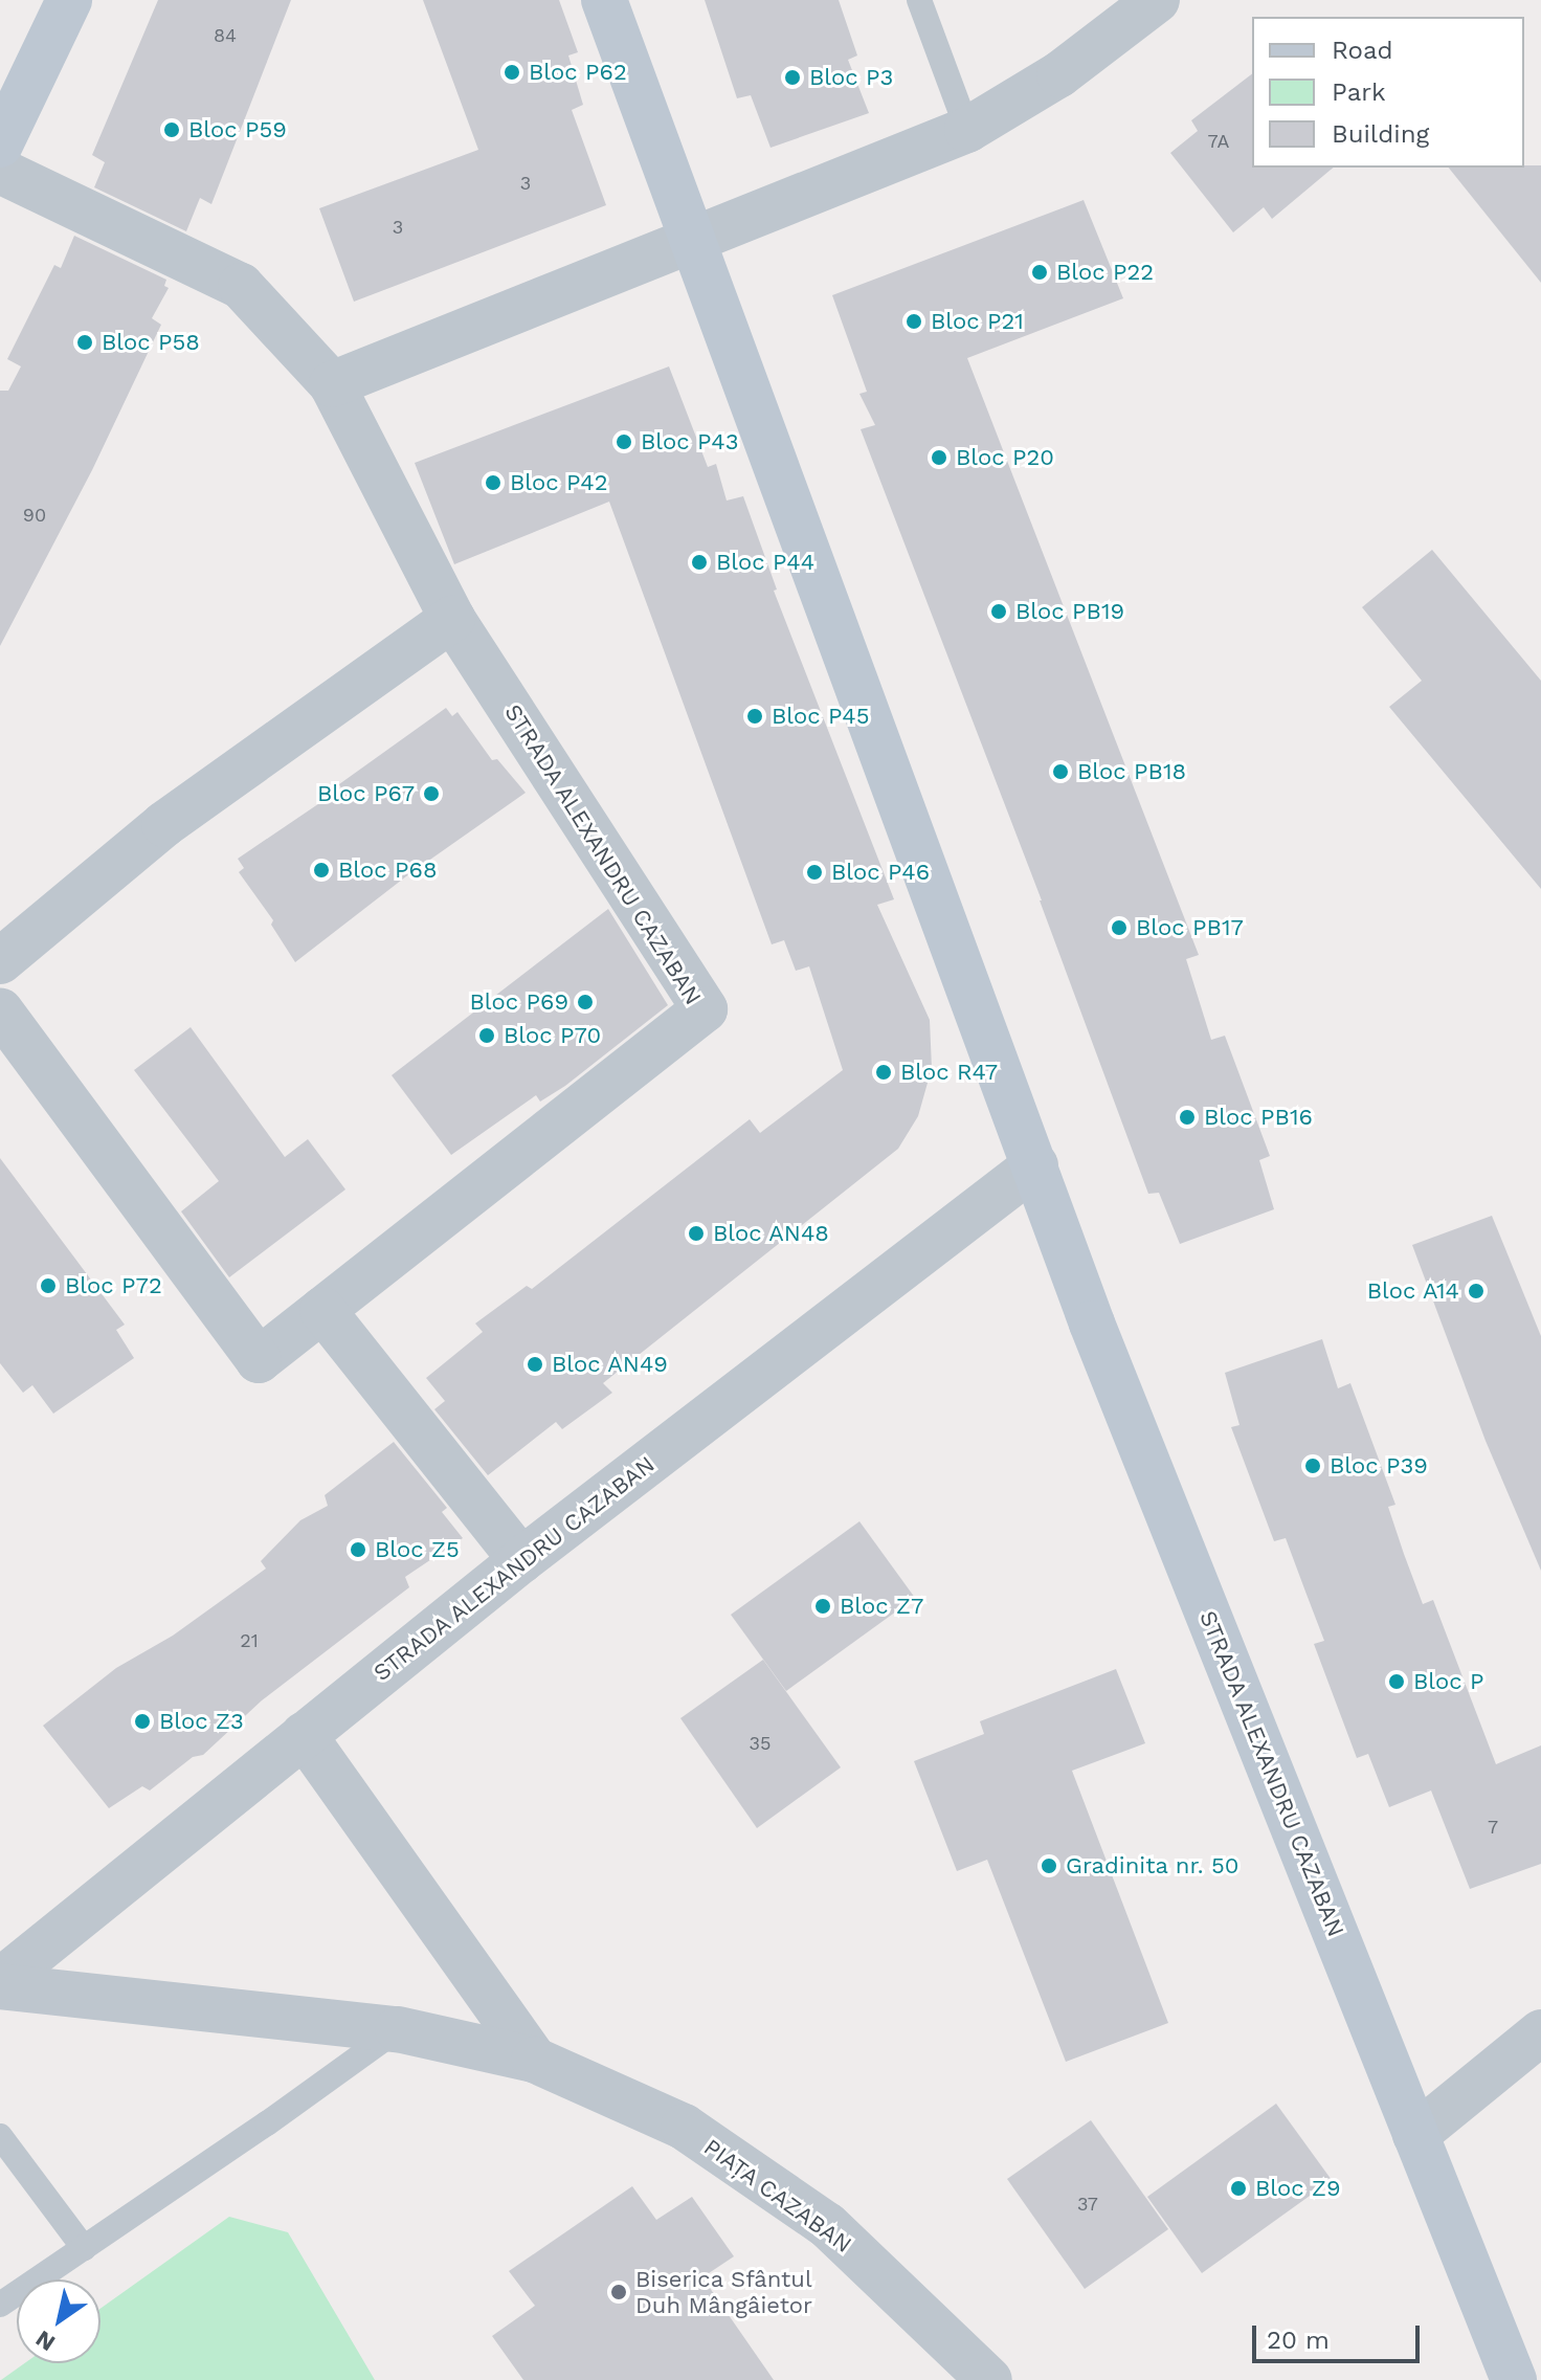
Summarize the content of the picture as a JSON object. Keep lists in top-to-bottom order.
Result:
{
  "streets": {
    "street": ["STRADA ALEXANDRU CAZABAN", "PIAȚA CAZABAN"]
  },
  "crossings": [
    ["STRADA ALEXANDRU CAZABAN", "PIAȚA CAZABAN"]
  ],
  "places": [
    "Bloc P62",
    "Bloc P3",
    "Bloc P59",
    "Bloc P22",
    "Bloc P21",
    "Bloc P58",
    "Bloc P43",
    "Bloc P20",
    "Bloc P42",
    "Bloc P44",
    "Bloc PB19",
    "Bloc P45",
    "Bloc PB18",
    "Bloc P67",
    "Bloc P68",
    "Bloc P46",
    "Bloc PB17",
    "Bloc P69",
    "Bloc P70",
    "Bloc R47",
    "Bloc PB16",
    "Bloc AN48",
    "Bloc P72",
    "Bloc A14",
    "Bloc AN49",
    "Bloc P39",
    "Bloc Z5",
    "Bloc Z7",
    "Bloc P",
    "Bloc Z3",
    "Gradinita nr. 50",
    "Bloc Z9",
    "Biserica Sfântul Duh Mângâietor"
  ],
  "house_numbers": [
    "84",
    "7A",
    "3",
    "3",
    "90",
    "21",
    "35",
    "7",
    "37"
  ],
  "legend": ["Road", "Park", "Building"],
  "scale_bar": "20 m",
  "north": "bottom left"
}
